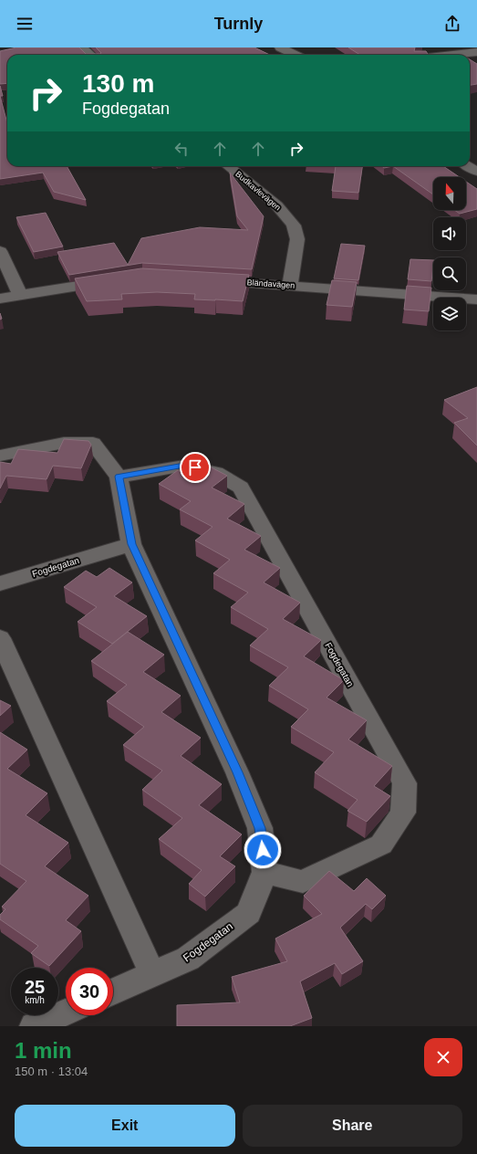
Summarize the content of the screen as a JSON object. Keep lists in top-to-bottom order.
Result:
{
  "streets": {
    "street": ["Budkavlevägen", "Bländavägen", "Fogdegatan"]
  },
  "crossings": [
    ["Budkavlevägen", "Bländavägen"]
  ],
  "north": "top",
  "page": {
    "header": "Turnly",
    "turn": ["130 m", "Fogdegatan"],
    "speed": "25 km/h",
    "limit": "30",
    "heading": ["1 min", "150 m · 13:04"],
    "buttons": ["Exit", "Share"]
  }
}
